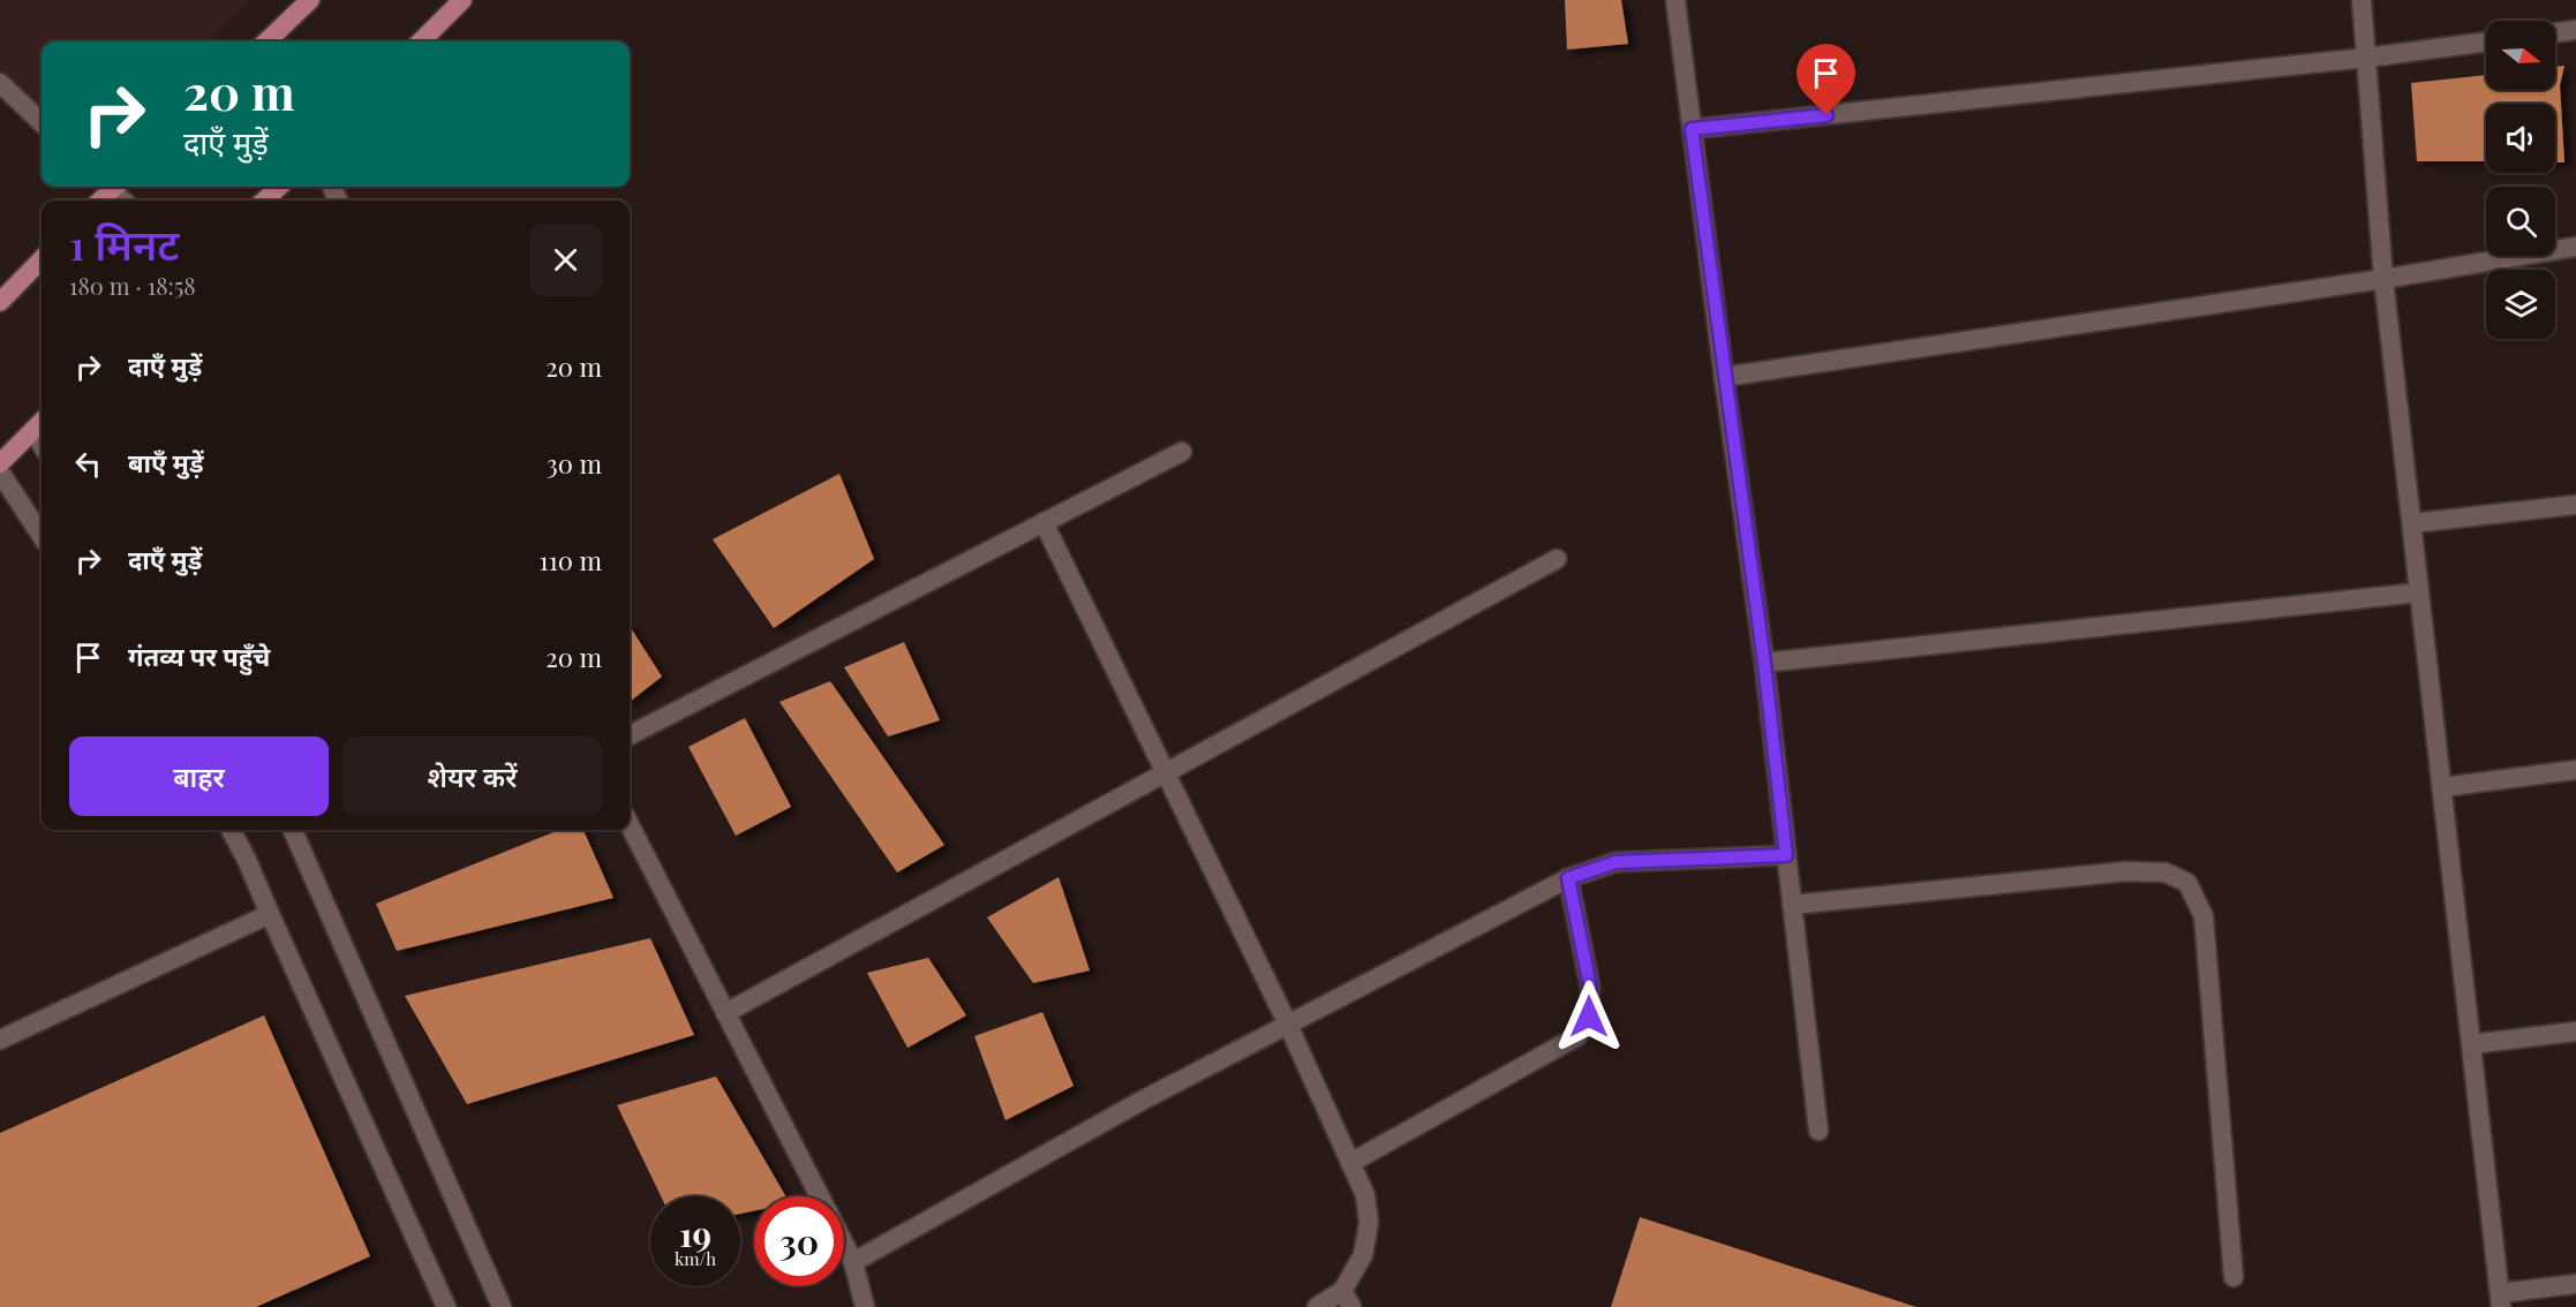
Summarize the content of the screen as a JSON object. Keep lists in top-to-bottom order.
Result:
{
  "north": "right",
  "page": {
    "turn": ["20 m", "दाएँ मुड़ें"],
    "heading": ["1 मिनट", "180 m · 18:58"],
    "list": [
      {
        "name": "दाएँ मुड़ें",
        "value": "20 m"
      },
      {
        "name": "बाएँ मुड़ें",
        "value": "30 m"
      },
      {
        "name": "दाएँ मुड़ें",
        "value": "110 m"
      },
      {
        "name": "गंतव्य पर पहुँचे",
        "value": "20 m"
      }
    ],
    "buttons": ["बाहर", "शेयर करें"],
    "speed": "19 km/h",
    "limit": "30"
  }
}
